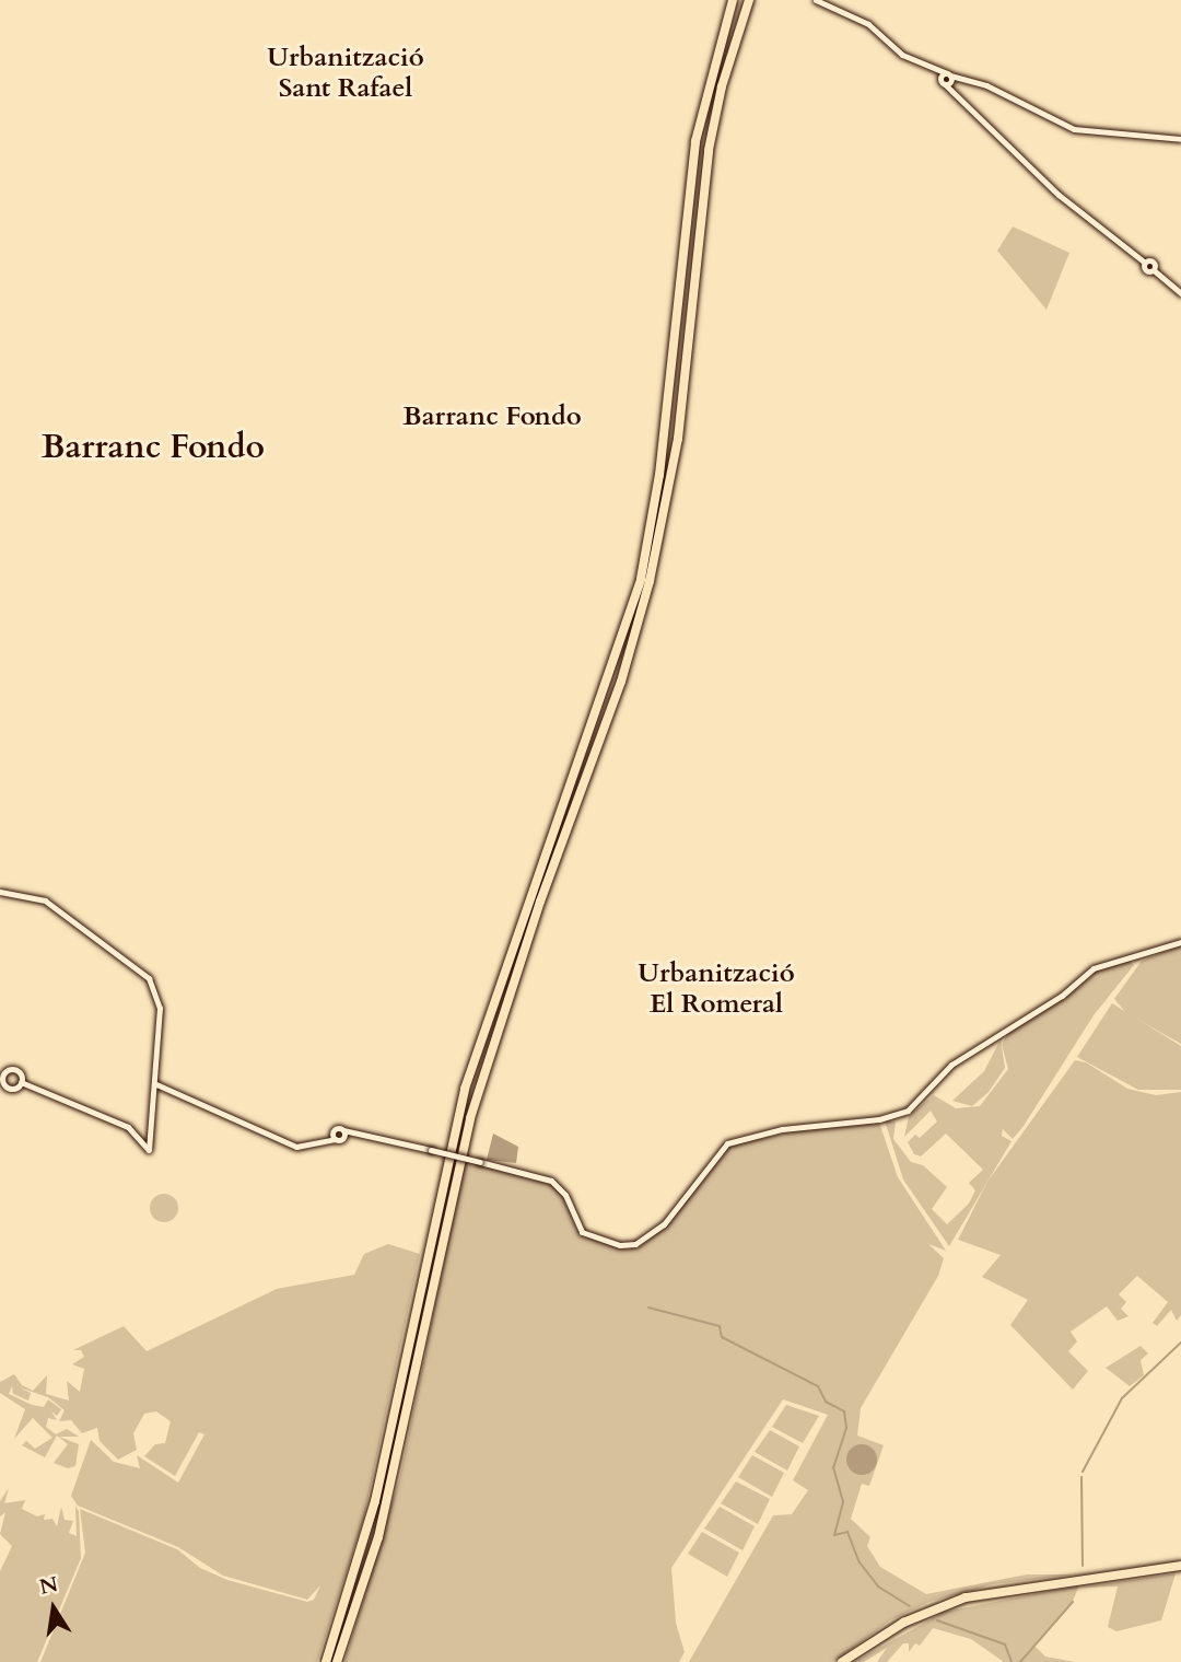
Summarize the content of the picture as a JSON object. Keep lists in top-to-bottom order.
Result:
{
  "districts": [
    "Urbanització Sant Rafael",
    "Barranc Fondo",
    "Barranc Fondo",
    "Urbanització El Romeral"
  ],
  "north": "top"
}
